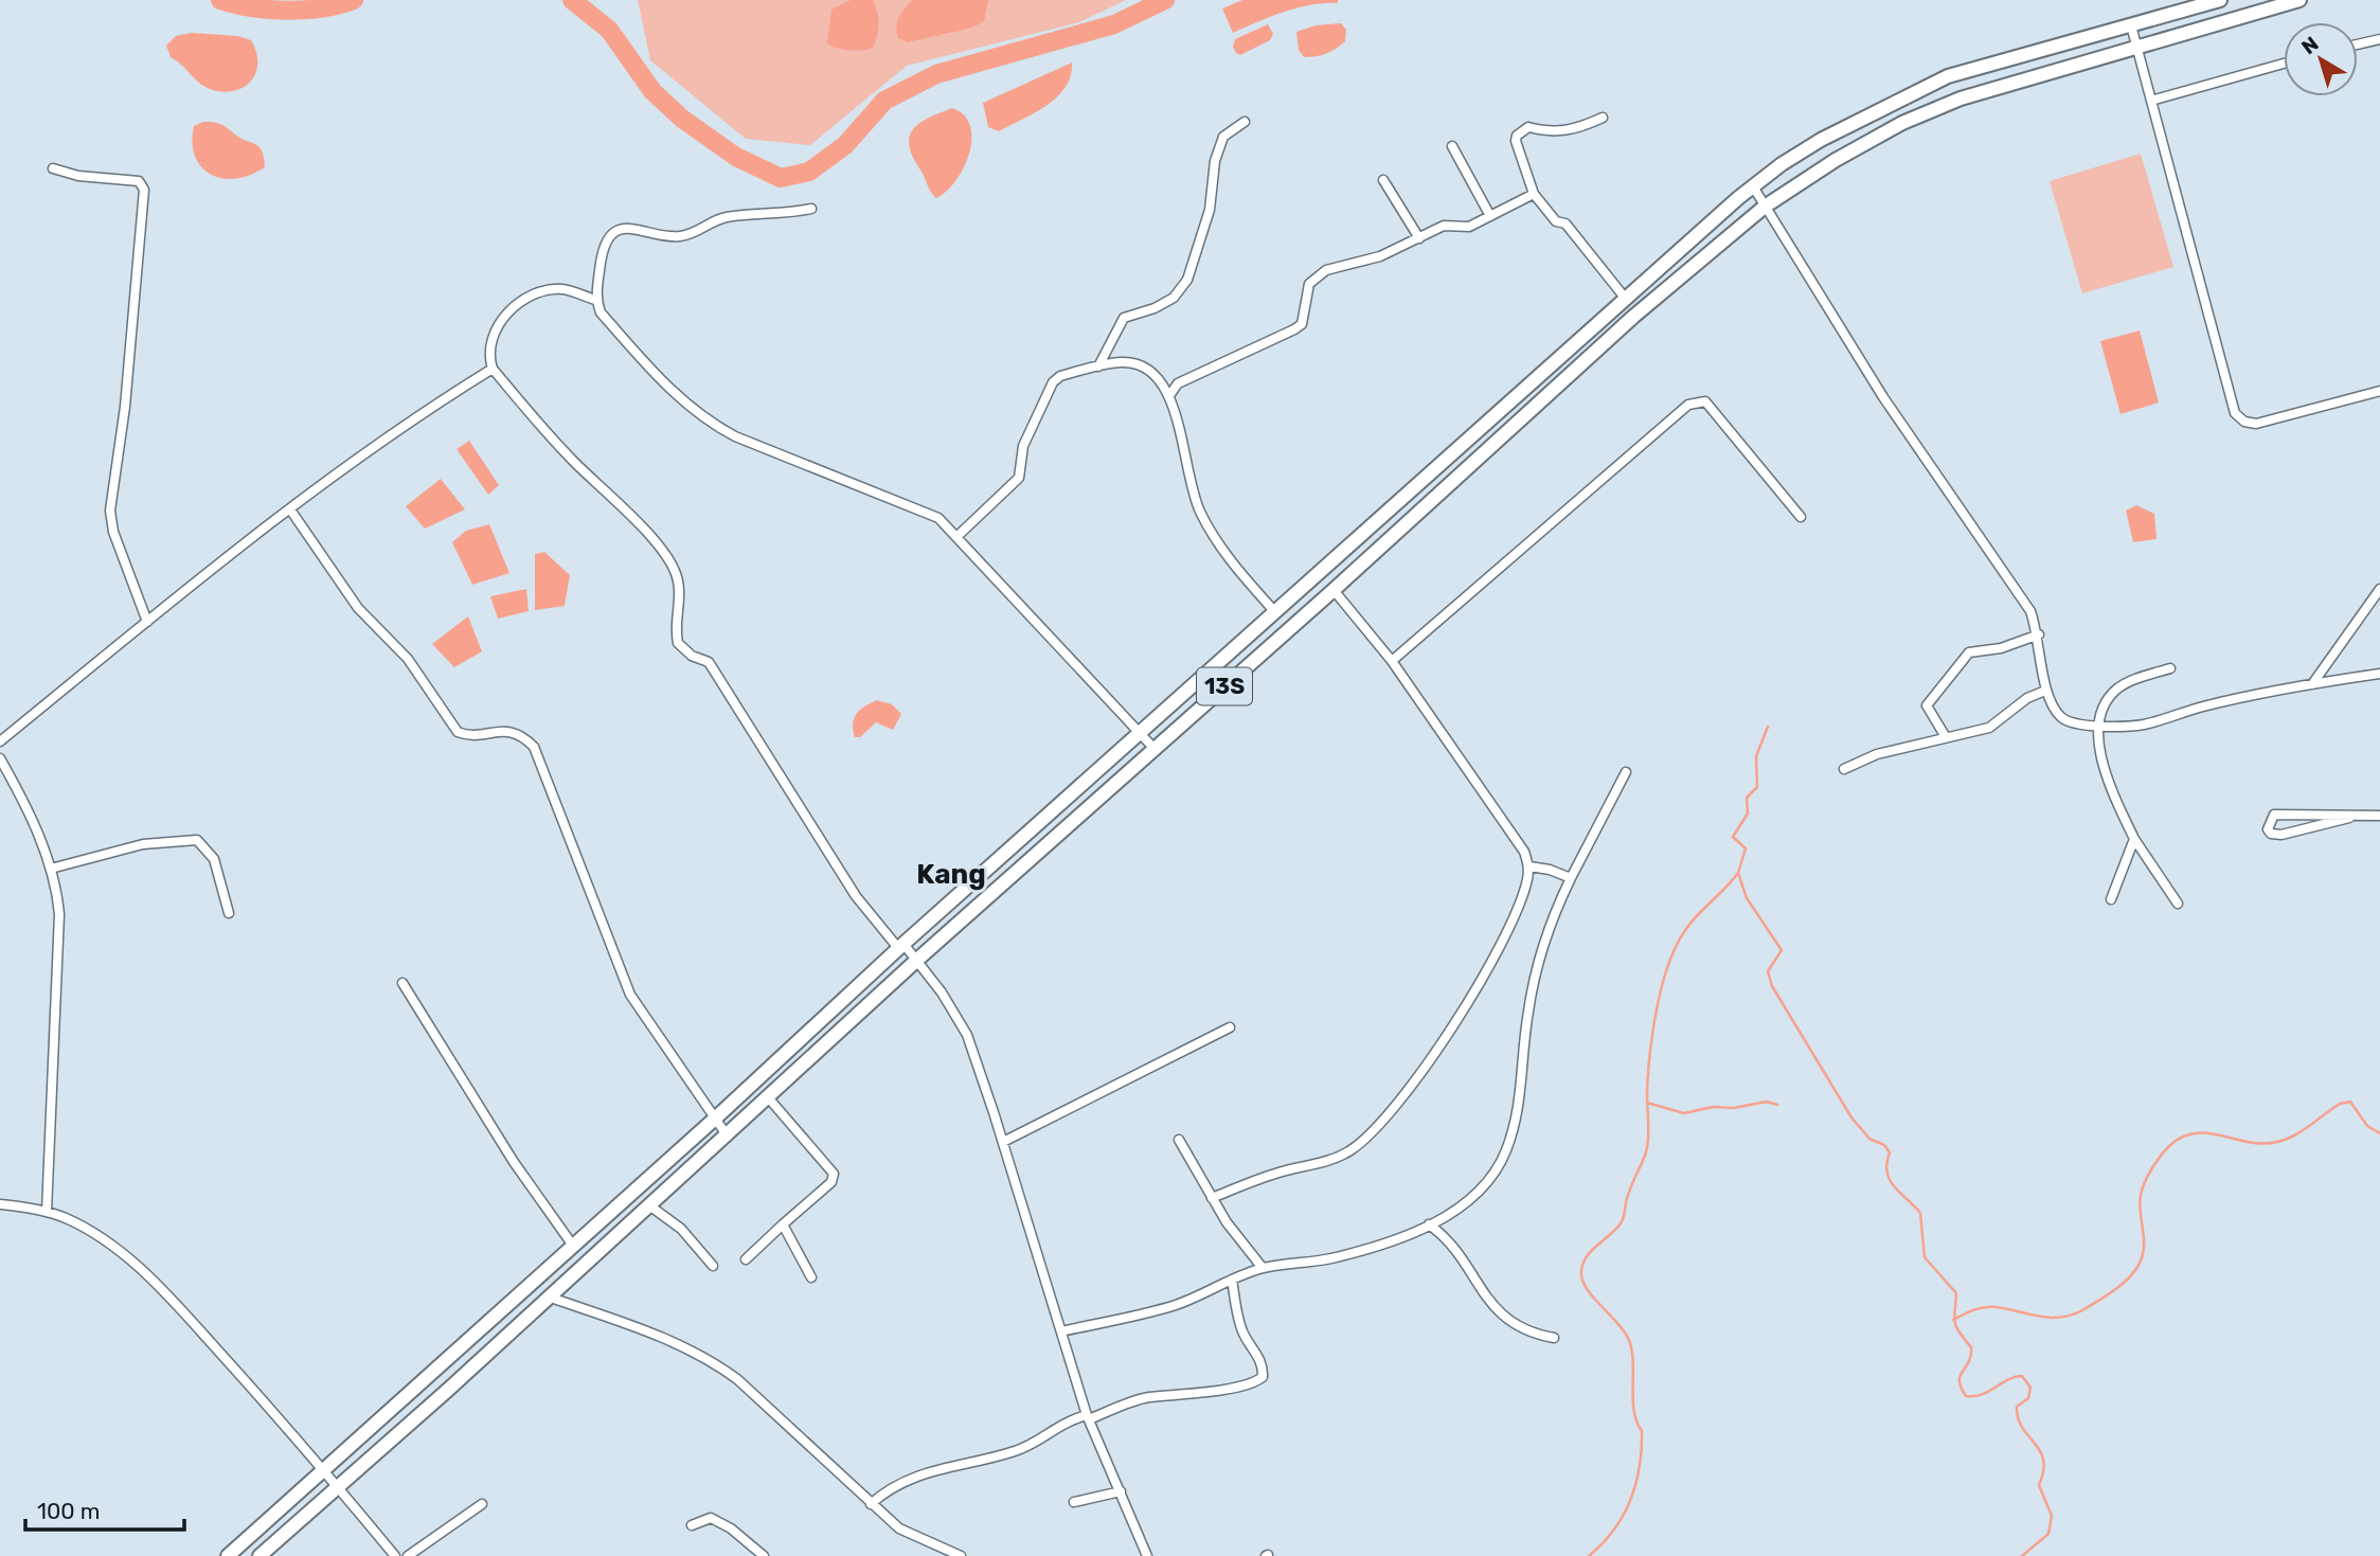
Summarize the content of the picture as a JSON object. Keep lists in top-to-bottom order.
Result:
{
  "streets": {
    "highway": ["13S"]
  },
  "districts": ["Kang"],
  "scale_bar": "100 m",
  "north": "top left"
}
